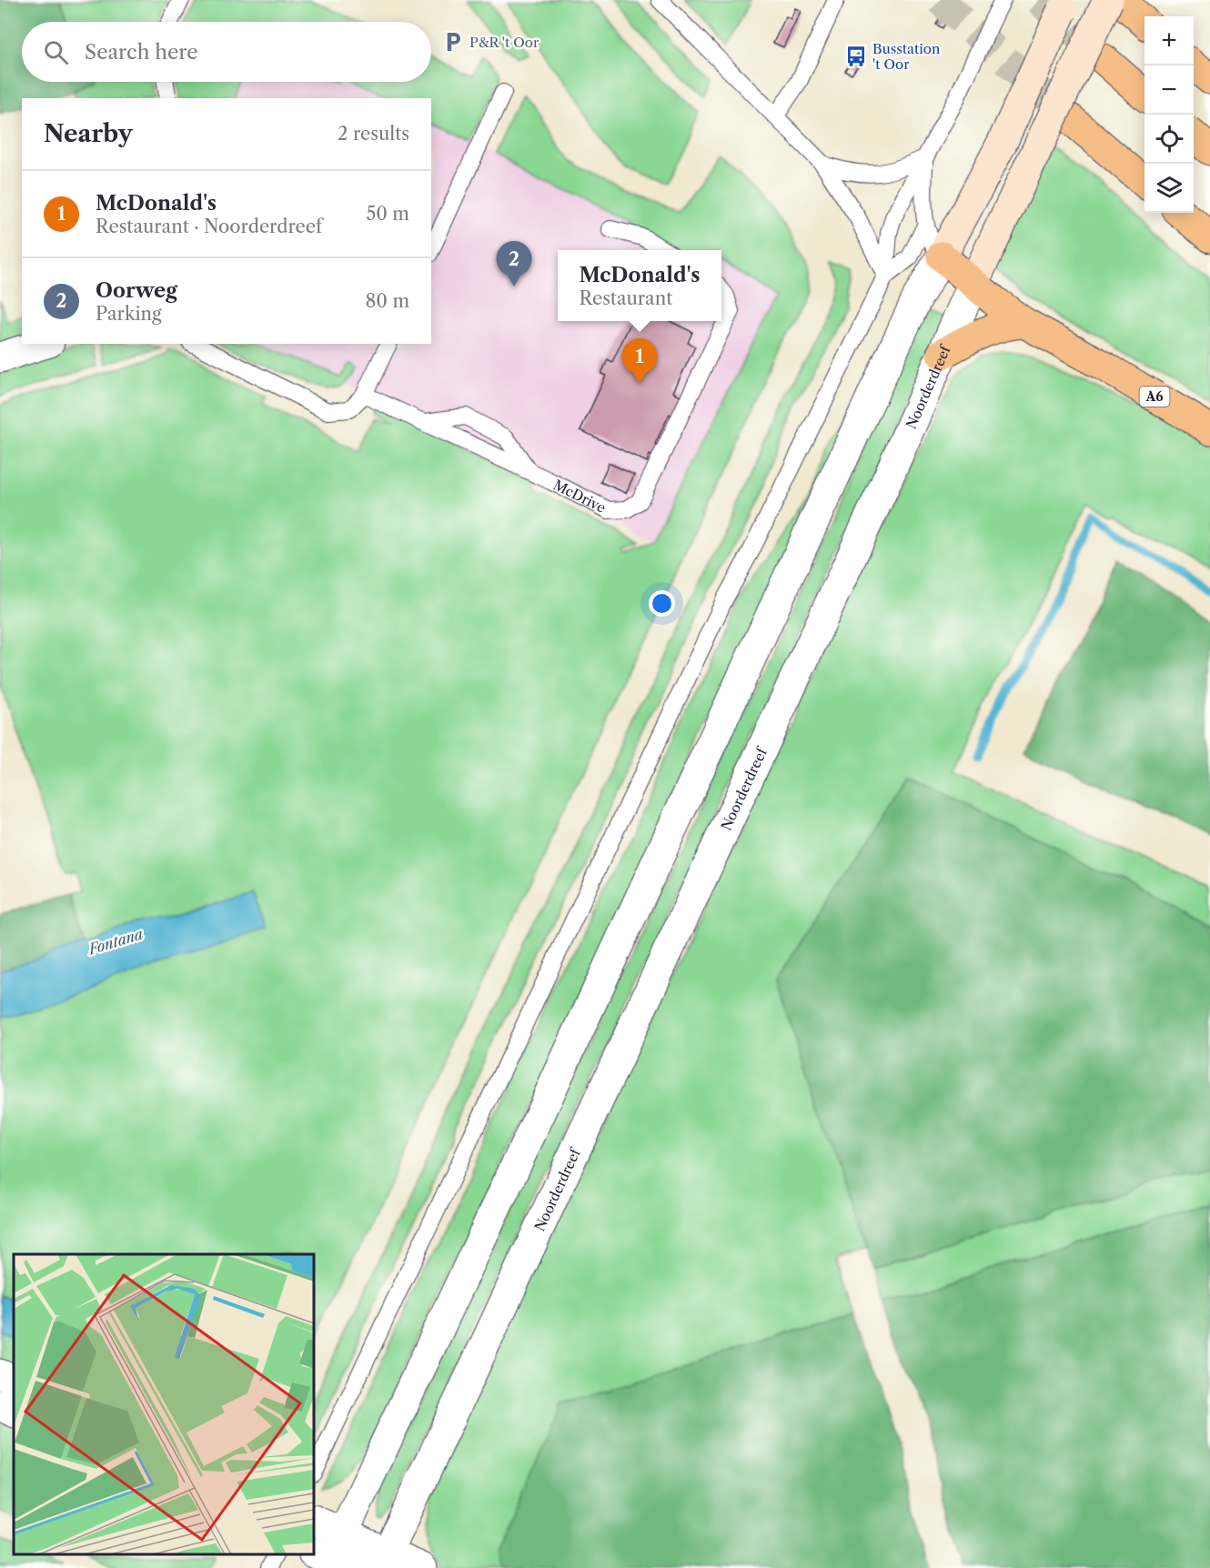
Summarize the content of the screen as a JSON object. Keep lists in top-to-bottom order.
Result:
{
  "streets": {
    "highway": ["A6"],
    "main road": ["Noorderdreef"],
    "lane": ["McDrive"]
  },
  "crossings": [
    ["Noorderdreef", "A6"]
  ],
  "water": ["Fontana"],
  "places": {
    "parking": ["P&R 't Oor"],
    "bus stop": ["Busstation 't Oor"]
  },
  "page": {
    "map_buttons": ["+", "−"],
    "search": "Search here",
    "heading": ["Nearby", "2 results"],
    "list": [
      {
        "mark": "1",
        "name": "McDonald's",
        "note": "Restaurant · Noorderdreef",
        "value": "50 m"
      },
      {
        "mark": "2",
        "name": "Oorweg",
        "note": "Parking",
        "value": "80 m"
      }
    ],
    "pins": ["2", "1"],
    "popup": ["McDonald's", "Restaurant"]
  }
}
